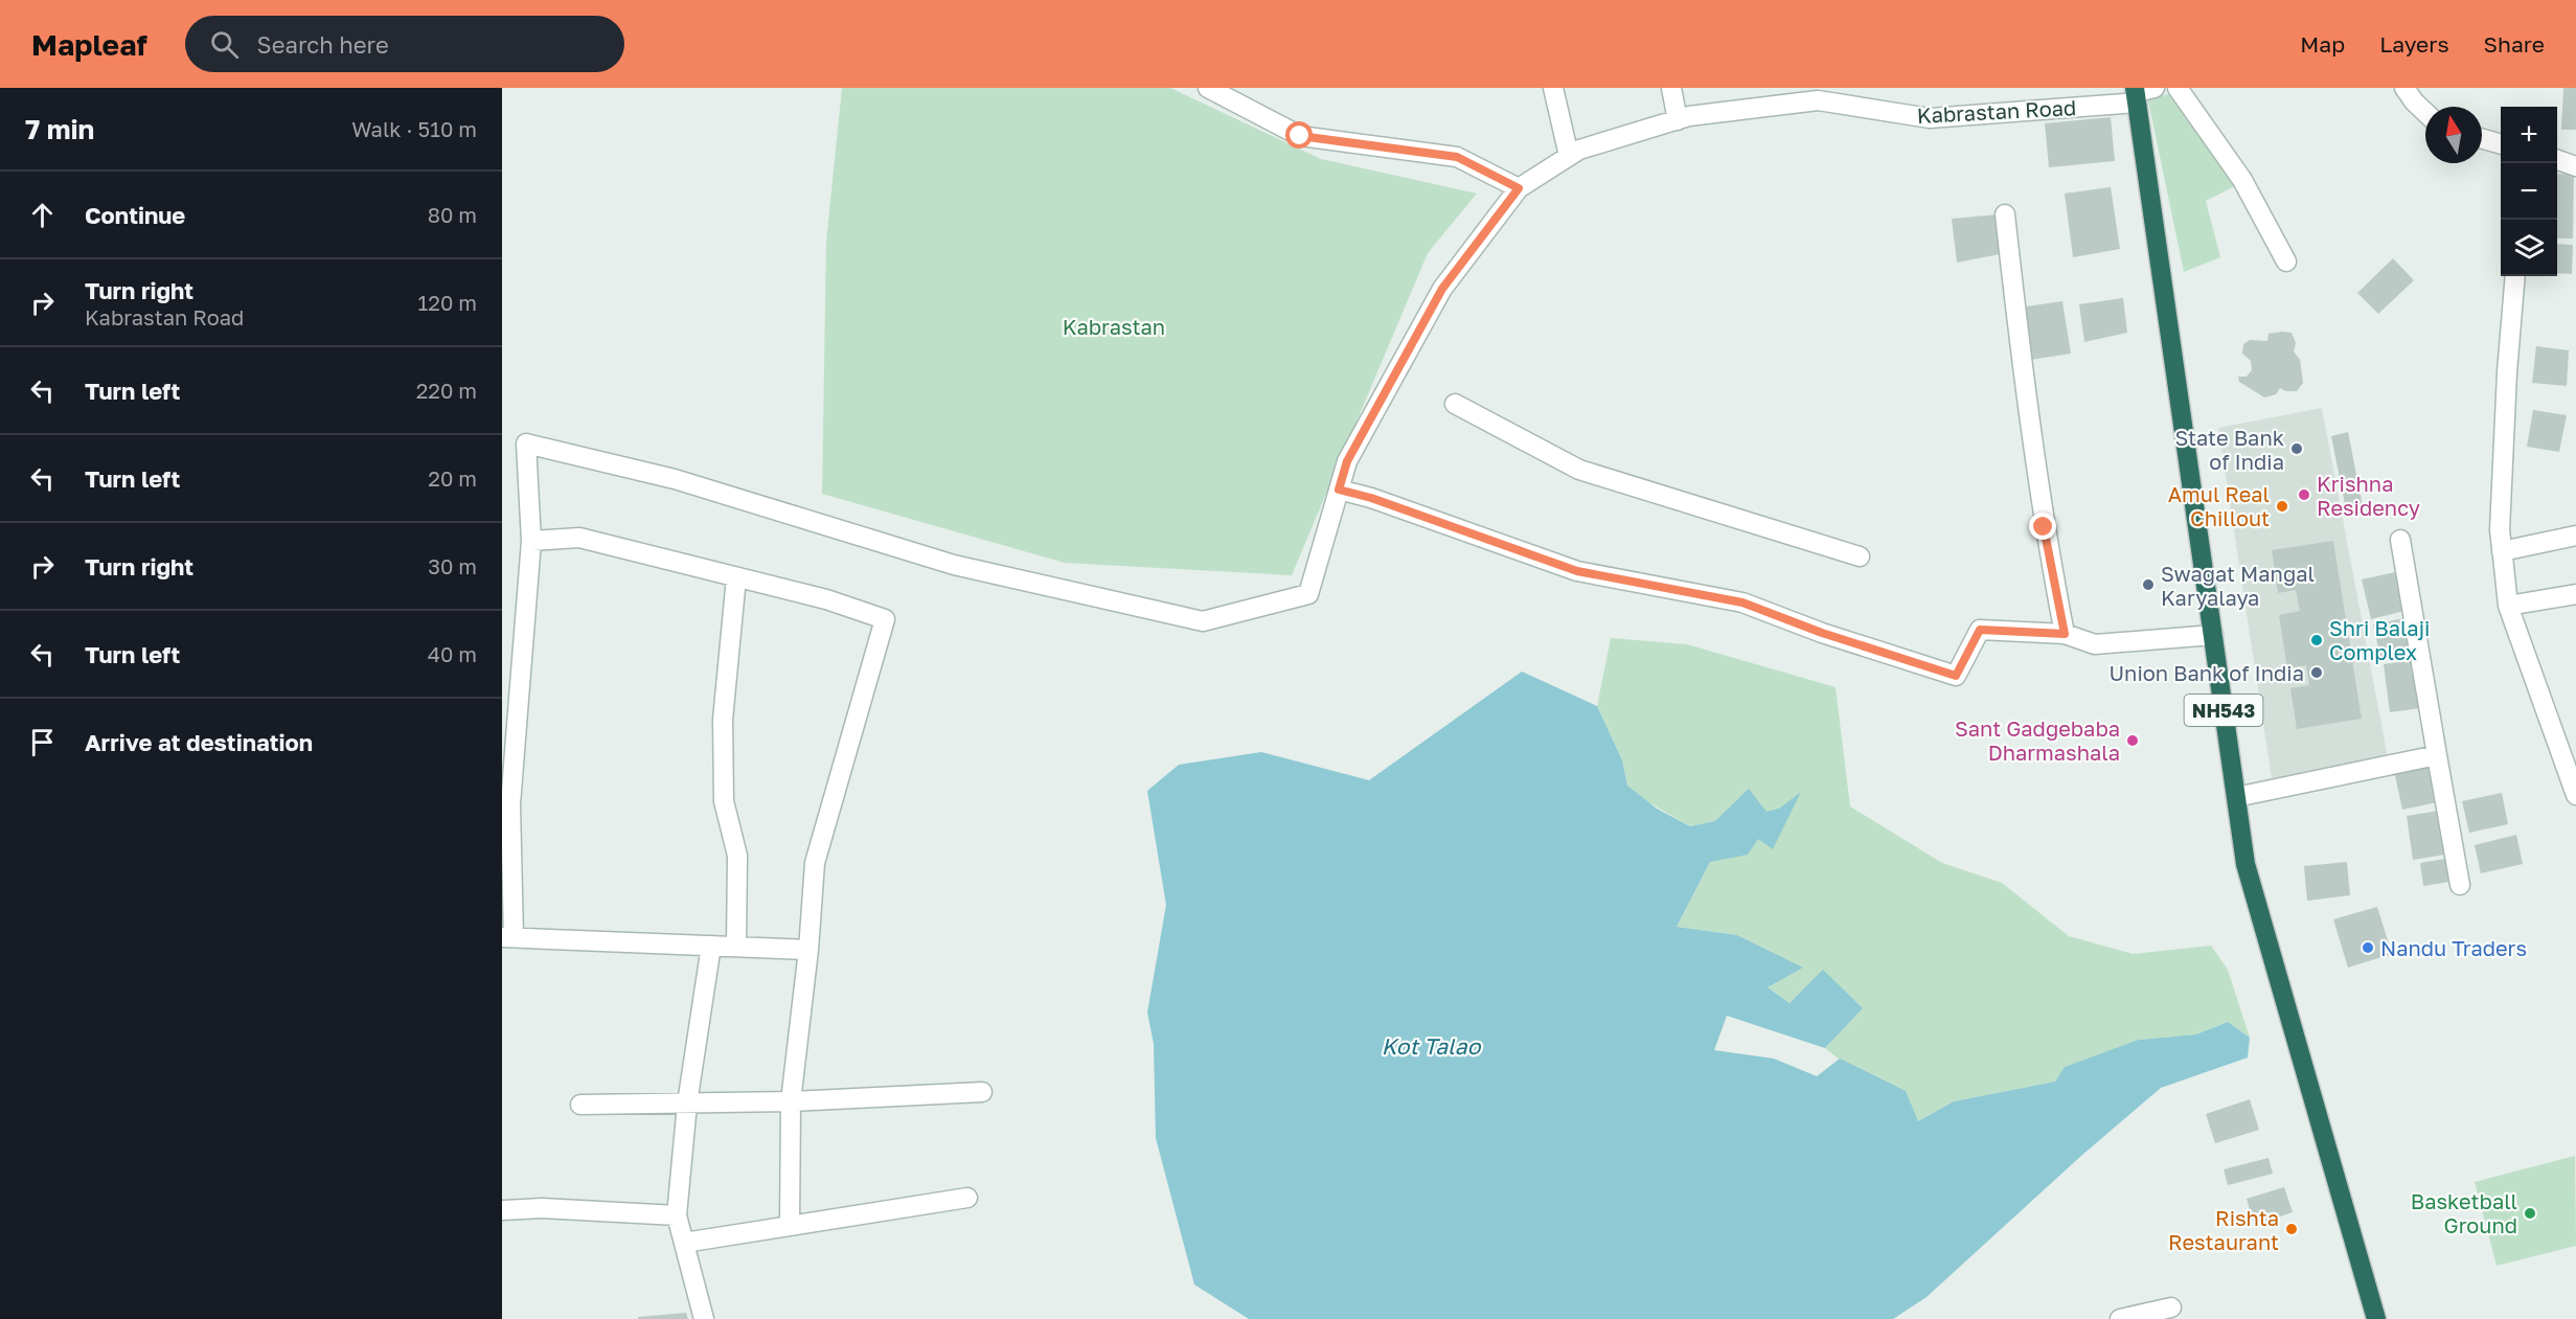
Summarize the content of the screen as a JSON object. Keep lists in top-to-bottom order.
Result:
{
  "streets": {
    "highway": ["NH543"],
    "street": ["Kabrastan Road"]
  },
  "crossings": [
    ["Kabrastan Road", "NH543"]
  ],
  "water": ["Kot Talao"],
  "parks": ["Kabrastan"],
  "places": [
    "State Bank of India",
    "Krishna Residency",
    "Amul Real Chillout",
    "Swagat Mangal Karyalaya",
    "Shri Balaji Complex",
    "Union Bank of India",
    "Sant Gadgebaba Dharmashala",
    "Nandu Traders",
    "Basketball Ground",
    "Rishta Restaurant"
  ],
  "north": "top",
  "page": {
    "header": "Mapleaf",
    "search": "Search here",
    "nav": ["Map", "Layers", "Share"],
    "heading": ["7 min", "Walk · 510 m"],
    "map_buttons": ["+", "−"],
    "list": [
      ["Continue", "80 m"],
      ["Turn right", "Kabrastan Road", "120 m"],
      ["Turn left", "220 m"],
      ["Turn left", "20 m"],
      ["Turn right", "30 m"],
      ["Turn left", "40 m"],
      "Arrive at destination"
    ]
  }
}
